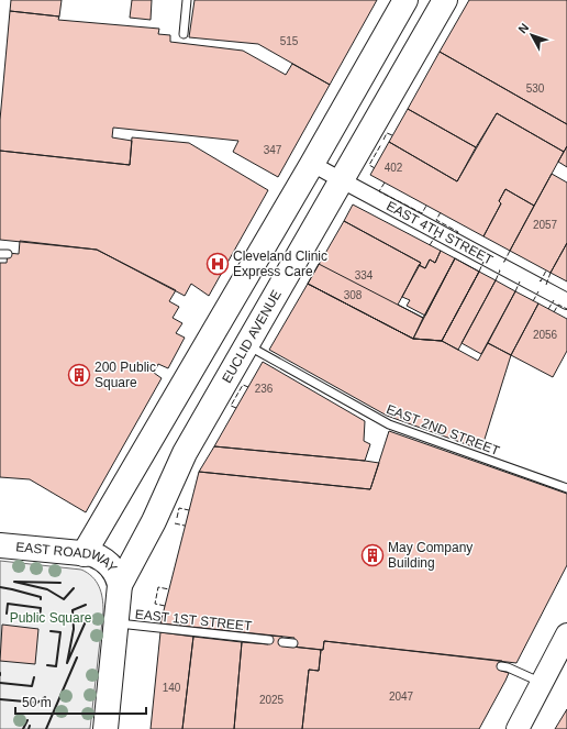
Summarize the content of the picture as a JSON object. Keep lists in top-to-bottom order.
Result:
{
  "streets": {
    "main road": ["EUCLID AVENUE", "EAST ROADWAY"],
    "street": ["EAST 4TH STREET"],
    "lane": ["EAST 2ND STREET", "EAST 1ST STREET"]
  },
  "crossings": [
    ["EAST 4TH STREET", "EUCLID AVENUE"],
    ["EUCLID AVENUE", "EAST 2ND STREET"],
    ["EUCLID AVENUE", "EAST ROADWAY"]
  ],
  "parks": ["Public Square"],
  "places": {
    "hospital": ["Cleveland Clinic Express Care"],
    "building": ["200 Public Square", "May Company Building"]
  },
  "house_numbers": [
    "515",
    "530",
    "347",
    "402",
    "2057",
    "334",
    "308",
    "2056",
    "236",
    "140",
    "2047",
    "2025"
  ],
  "scale_bar": "50 m",
  "north": "top left"
}
